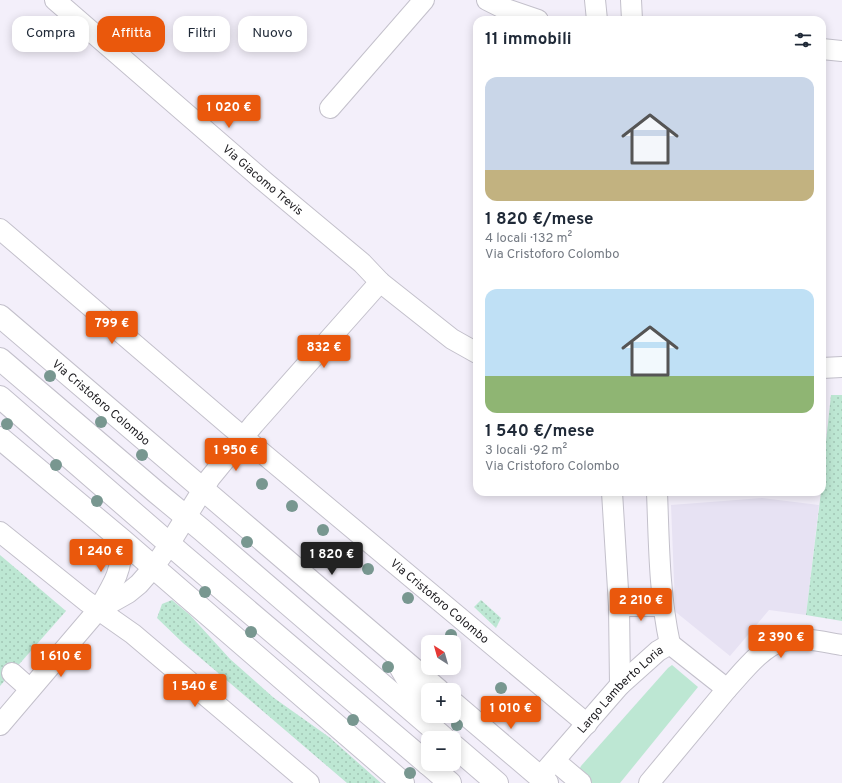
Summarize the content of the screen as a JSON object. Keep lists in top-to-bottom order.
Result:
{
  "streets": {
    "main road": ["Via Cristoforo Colombo"],
    "street": ["Via Giacomo Trevis", "Largo Lamberto Loria"]
  },
  "crossings": [
    ["Via Cristoforo Colombo", "Largo Lamberto Loria"]
  ],
  "north": "top left",
  "page": {
    "chip": [
      "Compra",
      "Affitta",
      "Filtri",
      "Nuovo"
    ],
    "heading": "11 immobili",
    "list": [
      {
        "name": "1 820 €/mese",
        "note": "4 locali · 132 m² · Via Cristoforo Colombo"
      },
      {
        "name": "1 540 €/mese",
        "note": "3 locali · 92 m² · Via Cristoforo Colombo"
      }
    ],
    "price": [
      "1 020 €",
      "799 €",
      "832 €",
      "1 950 €",
      "1 240 €",
      "1 820 €",
      "2 210 €",
      "2 390 €",
      "1 610 €",
      "1 540 €",
      "1 010 €"
    ],
    "map_buttons": ["+", "−"]
  }
}
